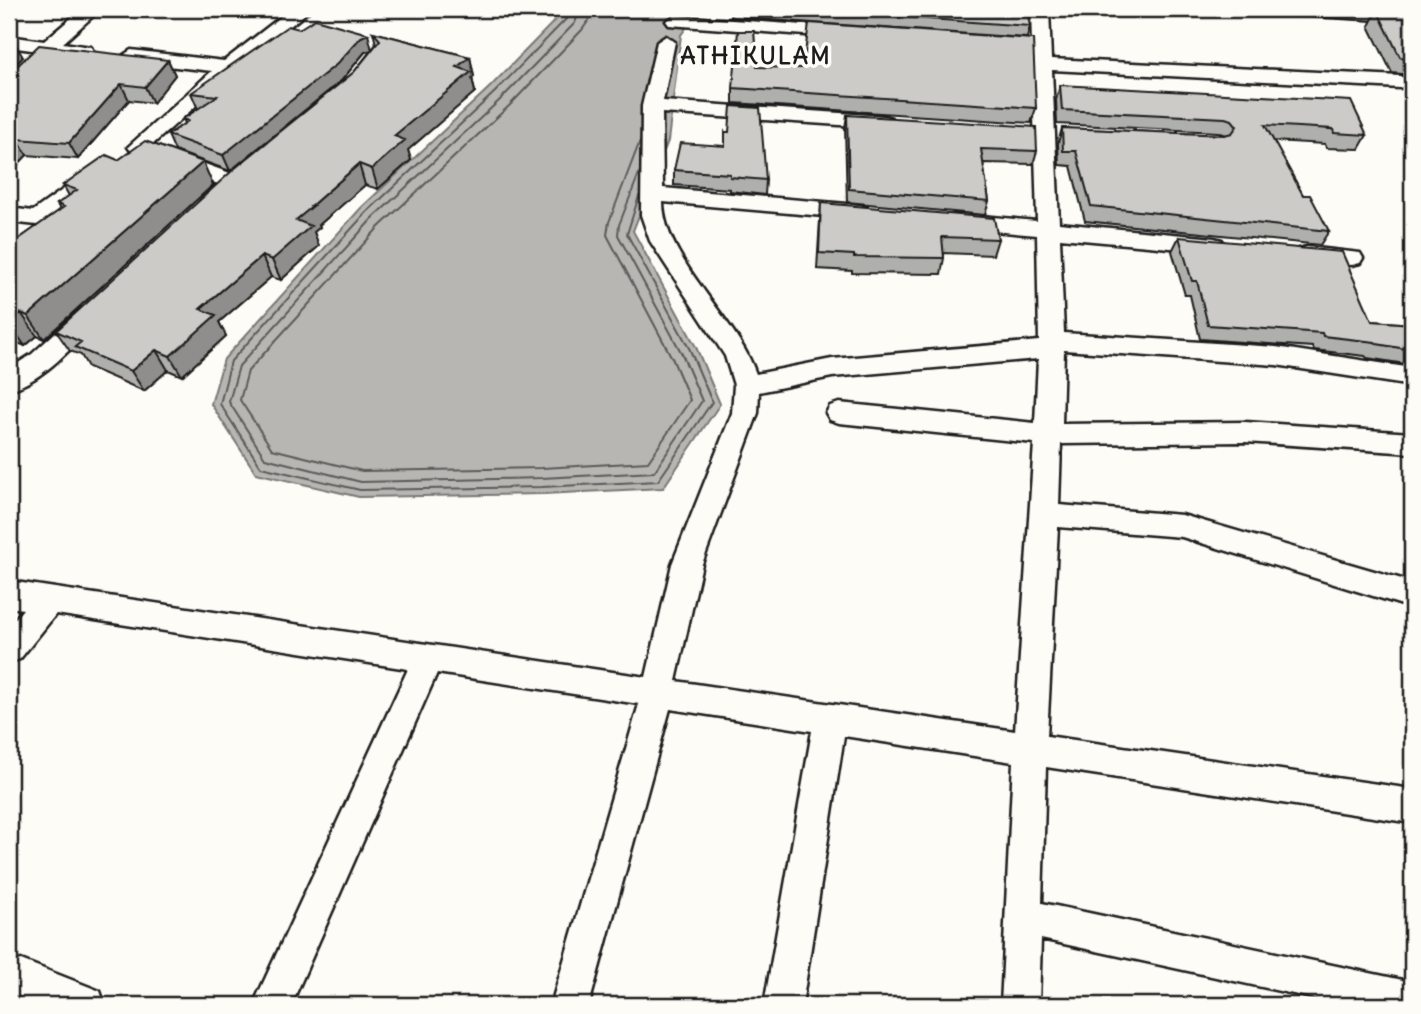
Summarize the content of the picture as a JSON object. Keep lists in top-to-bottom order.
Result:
{
  "districts": ["ATHIKULAM"]
}
